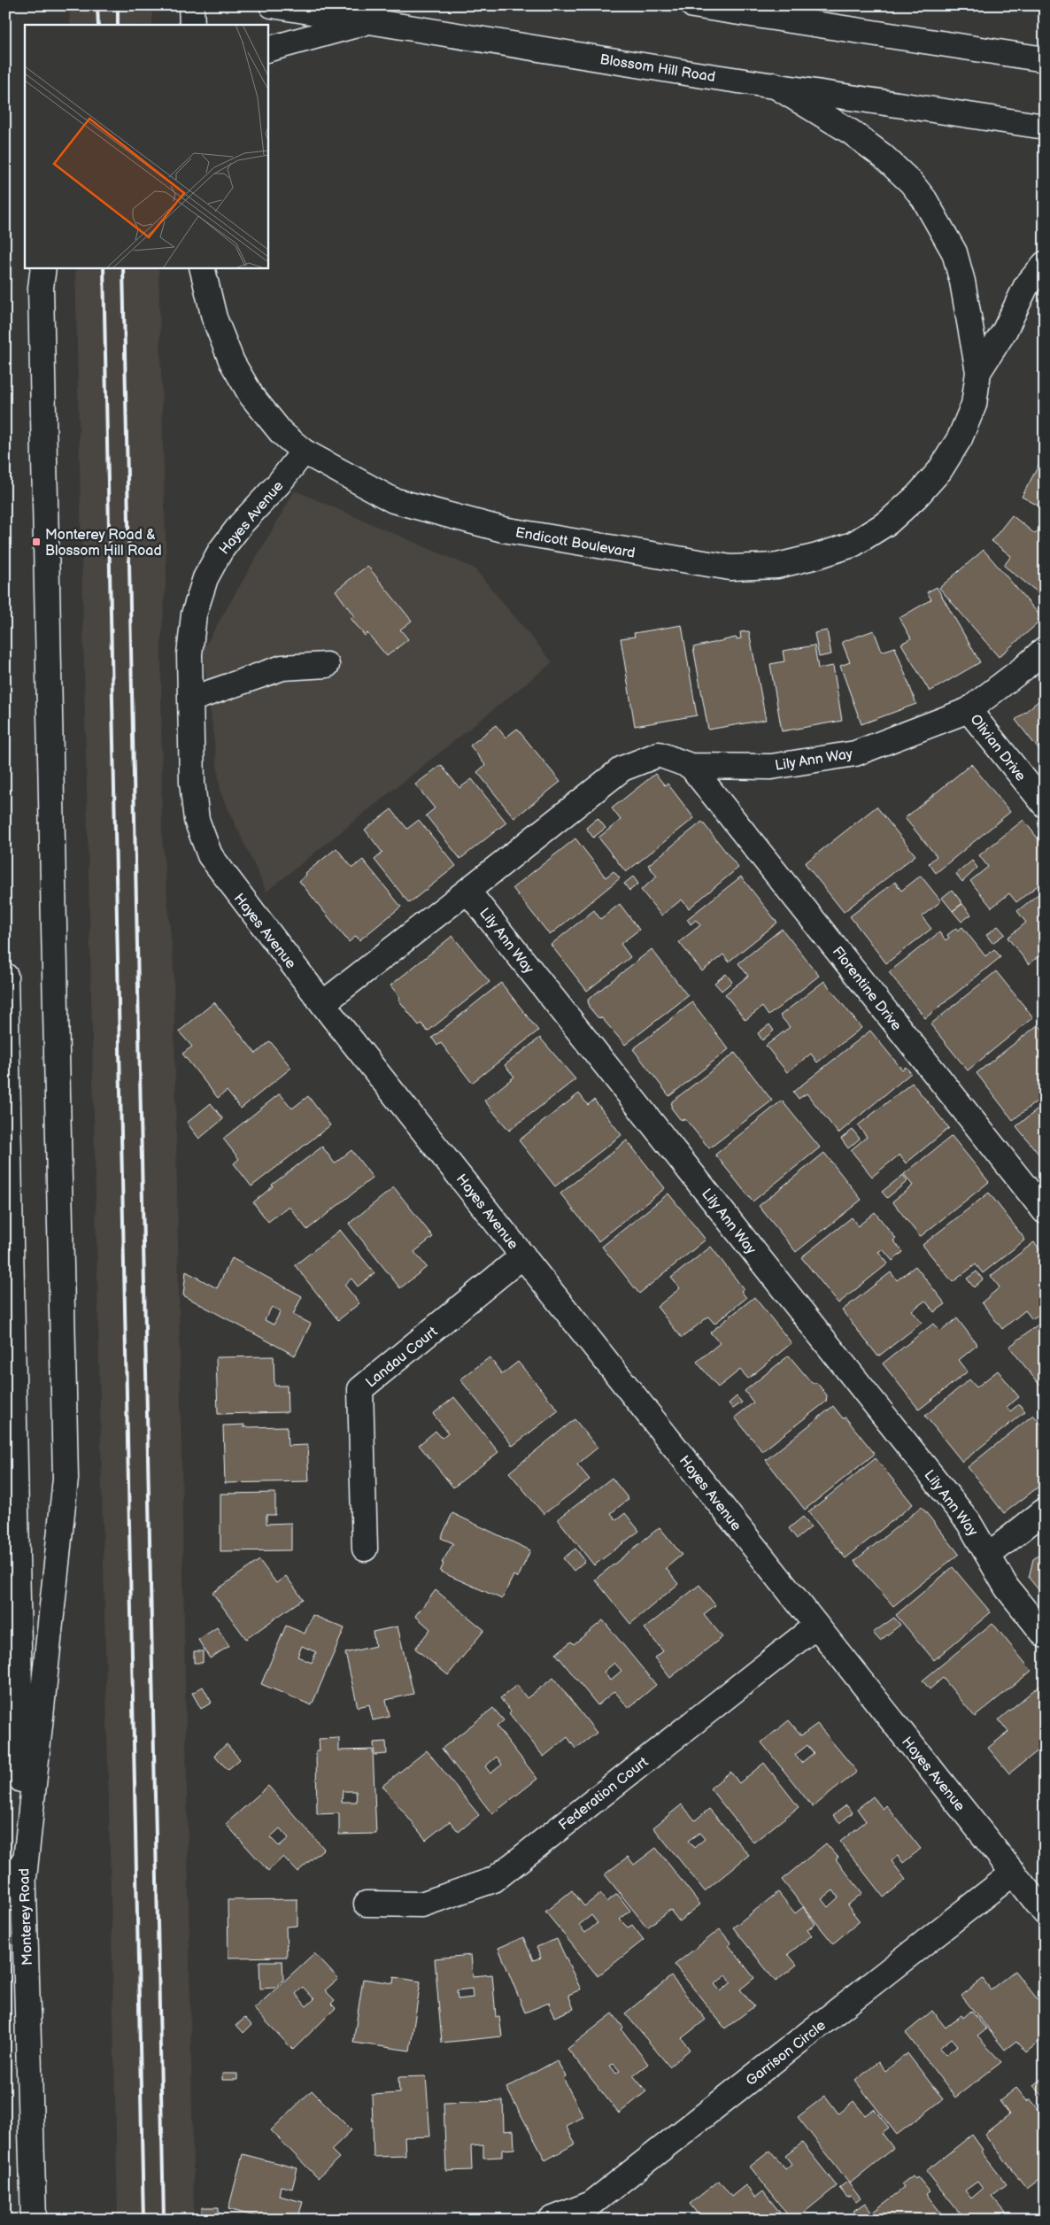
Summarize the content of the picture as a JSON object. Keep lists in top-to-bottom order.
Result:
{
  "streets": {
    "main road": [
      "Blossom Hill Road",
      "Hayes Avenue",
      "Endicott Boulevard",
      "Olivian Drive",
      "Lily Ann Way",
      "Florentine Drive",
      "Landau Court",
      "Federation Court",
      "Monterey Road",
      "Garrison Circle"
    ]
  },
  "crossings": [
    ["Hayes Avenue", "Endicott Boulevard"],
    ["Hayes Avenue", "Lily Ann Way"],
    ["Hayes Avenue", "Landau Court"],
    ["Hayes Avenue", "Federation Court"],
    ["Hayes Avenue", "Garrison Circle"],
    ["Olivian Drive", "Lily Ann Way"],
    ["Lily Ann Way", "Florentine Drive"]
  ],
  "places": {
    "transit": ["Monterey Road & Blossom Hill Road"]
  }
}
